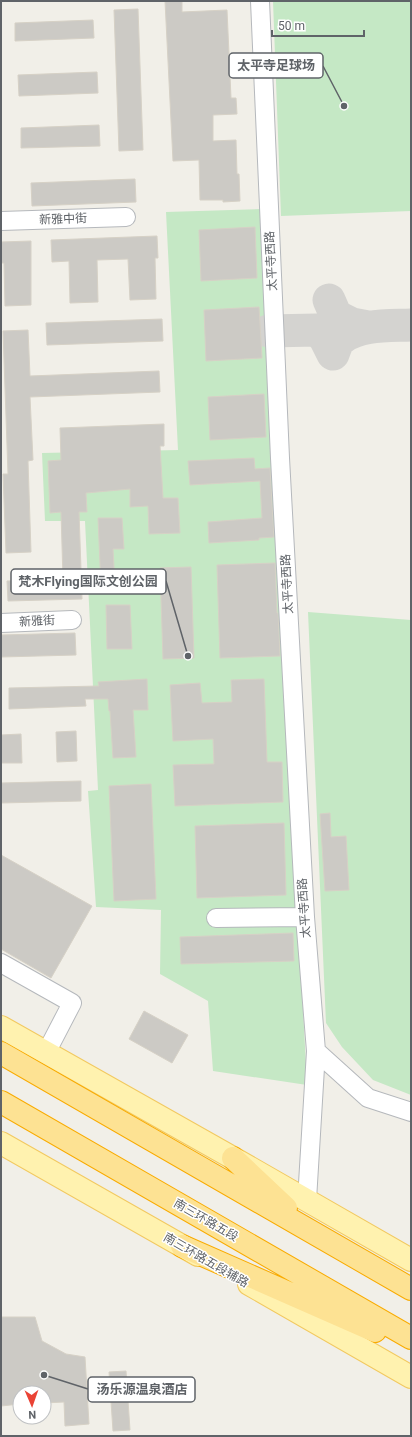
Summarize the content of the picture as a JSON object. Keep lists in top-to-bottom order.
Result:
{
  "streets": {
    "highway": ["南三环路五段"],
    "main road": ["南三环路五段辅路"],
    "street": ["新雅中街", "太平寺西路", "新雅街"]
  },
  "places": ["太平寺足球场", "梵木Flying国际文创公园", "汤乐源温泉酒店"],
  "scale_bar": "50 m",
  "north": "bottom"
}
